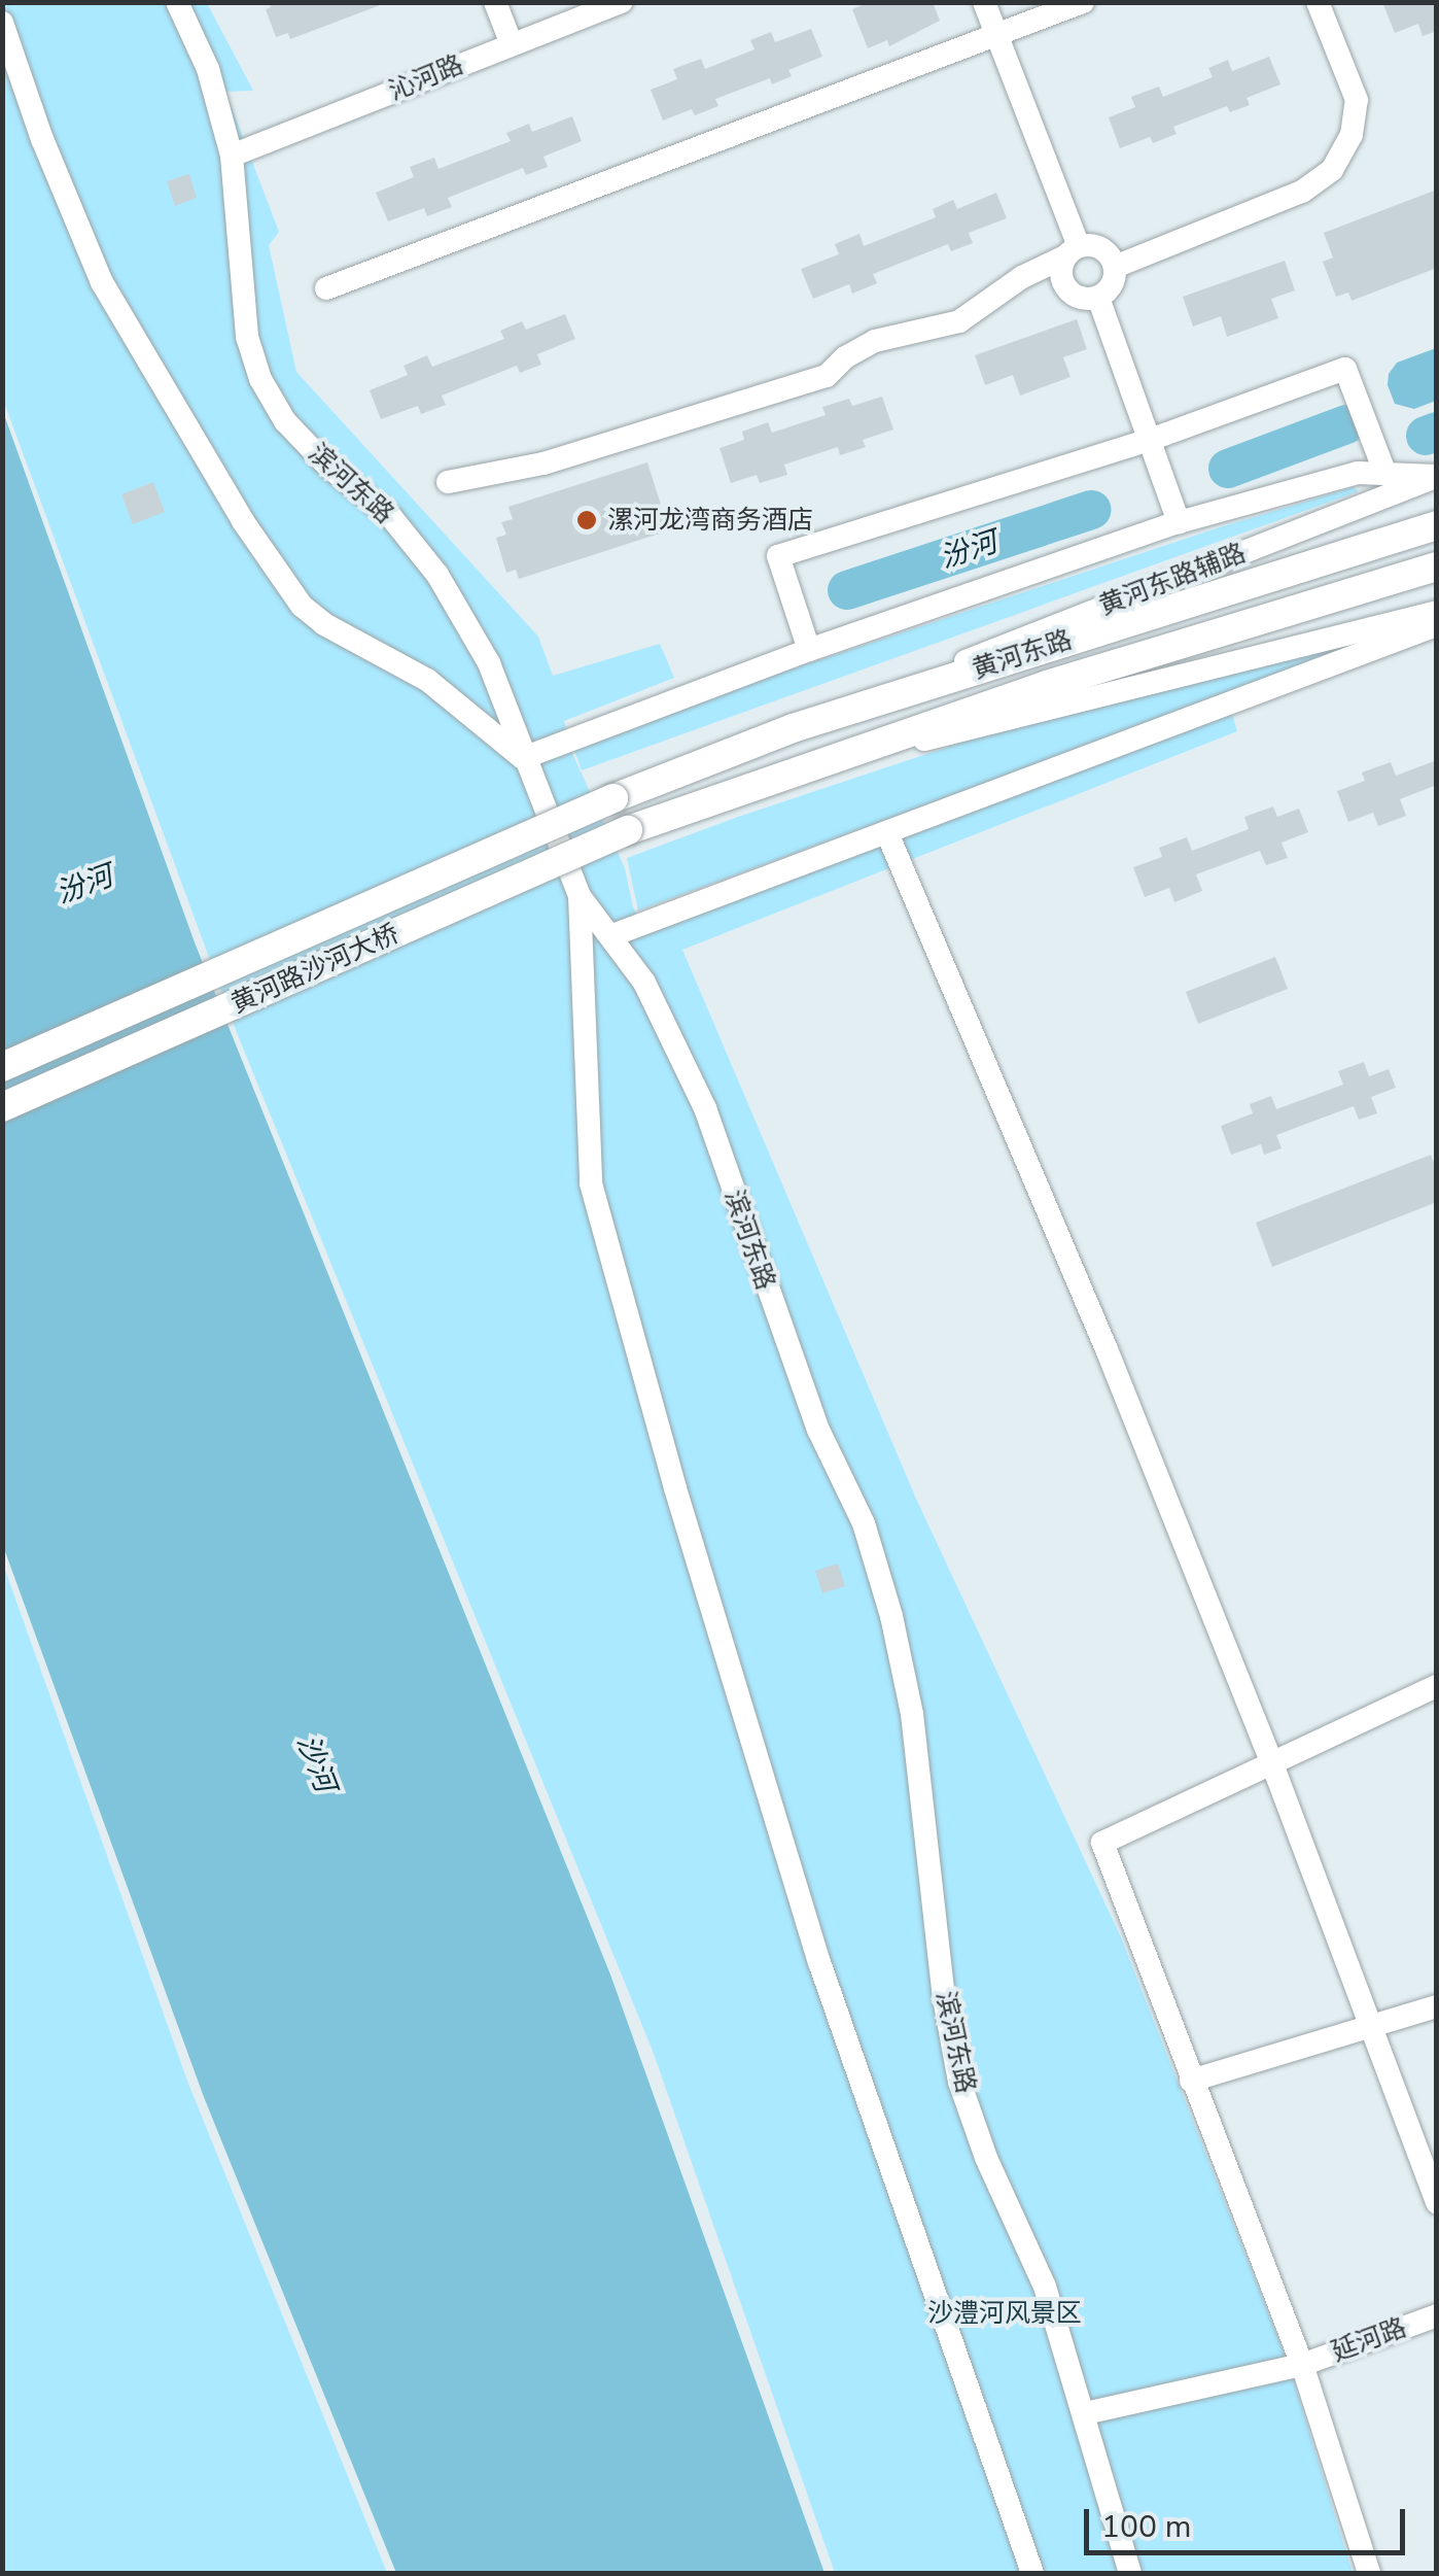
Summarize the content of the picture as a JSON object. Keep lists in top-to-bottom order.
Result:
{
  "streets": {
    "main road": ["黄河东路", "黄河路沙河大桥"],
    "street": [
      "沁河路",
      "滨河东路",
      "黄河东路辅路",
      "延河路"
    ]
  },
  "crossings": [
    ["沁河路", "滨河东路"],
    ["滨河东路", "延河路"],
    ["黄河东路辅路", "黄河东路"],
    ["黄河东路", "黄河路沙河大桥"]
  ],
  "water": ["汾河", "沙河"],
  "parks": ["沙澧河风景区"],
  "places": ["漯河龙湾商务酒店"],
  "scale_bar": "100 m"
}
